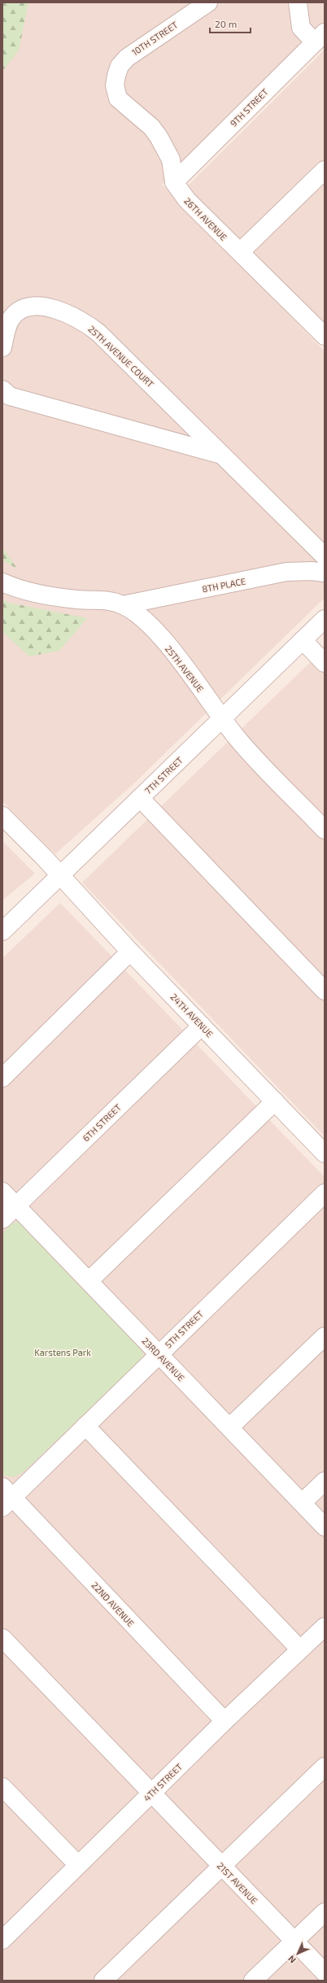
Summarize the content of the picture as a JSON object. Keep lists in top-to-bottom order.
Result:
{
  "streets": {
    "street": [
      "10TH STREET",
      "9TH STREET",
      "26TH AVENUE",
      "25TH AVENUE COURT",
      "8TH PLACE",
      "25TH AVENUE",
      "7TH STREET",
      "24TH AVENUE",
      "6TH STREET",
      "5TH STREET",
      "23RD AVENUE",
      "22ND AVENUE",
      "4TH STREET",
      "21ST AVENUE"
    ]
  },
  "crossings": [
    ["10TH STREET", "26TH AVENUE"],
    ["9TH STREET", "26TH AVENUE"],
    ["8TH PLACE", "25TH AVENUE"],
    ["25TH AVENUE", "7TH STREET"],
    ["7TH STREET", "24TH AVENUE"],
    ["24TH AVENUE", "6TH STREET"],
    ["6TH STREET", "23RD AVENUE"],
    ["5TH STREET", "23RD AVENUE"],
    ["5TH STREET", "22ND AVENUE"],
    ["22ND AVENUE", "4TH STREET"],
    ["4TH STREET", "21ST AVENUE"]
  ],
  "parks": ["Karstens Park"],
  "scale_bar": "20 m",
  "north": "bottom left"
}
